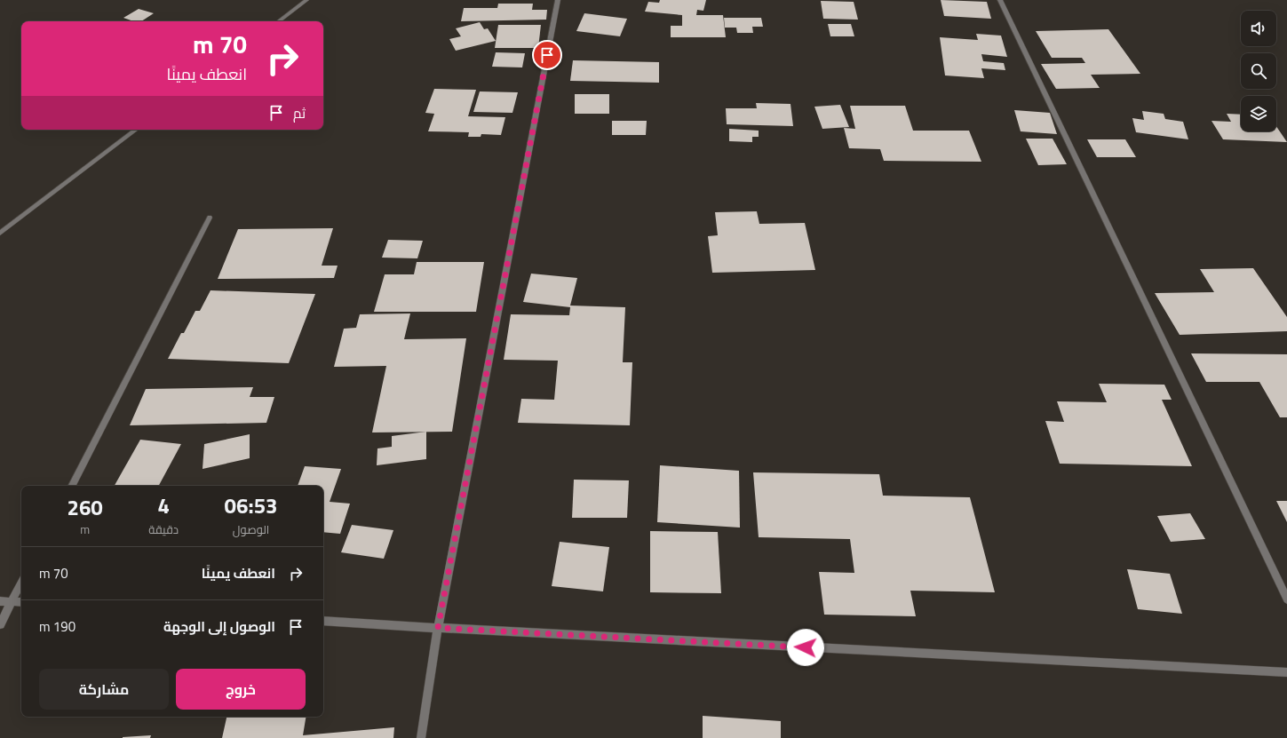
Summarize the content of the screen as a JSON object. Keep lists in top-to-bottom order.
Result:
{
  "page": {
    "turn": ["70 m", "انعطف يمينًا"],
    "then": "ثم",
    "eta": [
      "06:53",
      "الوصول",
      "4",
      "دقيقة",
      "260",
      "m"
    ],
    "list": [
      {
        "name": "انعطف يمينًا",
        "value": "70 m"
      },
      {
        "name": "الوصول إلى الوجهة",
        "value": "190 m"
      }
    ],
    "buttons": ["خروج", "مشاركة"]
  }
}
